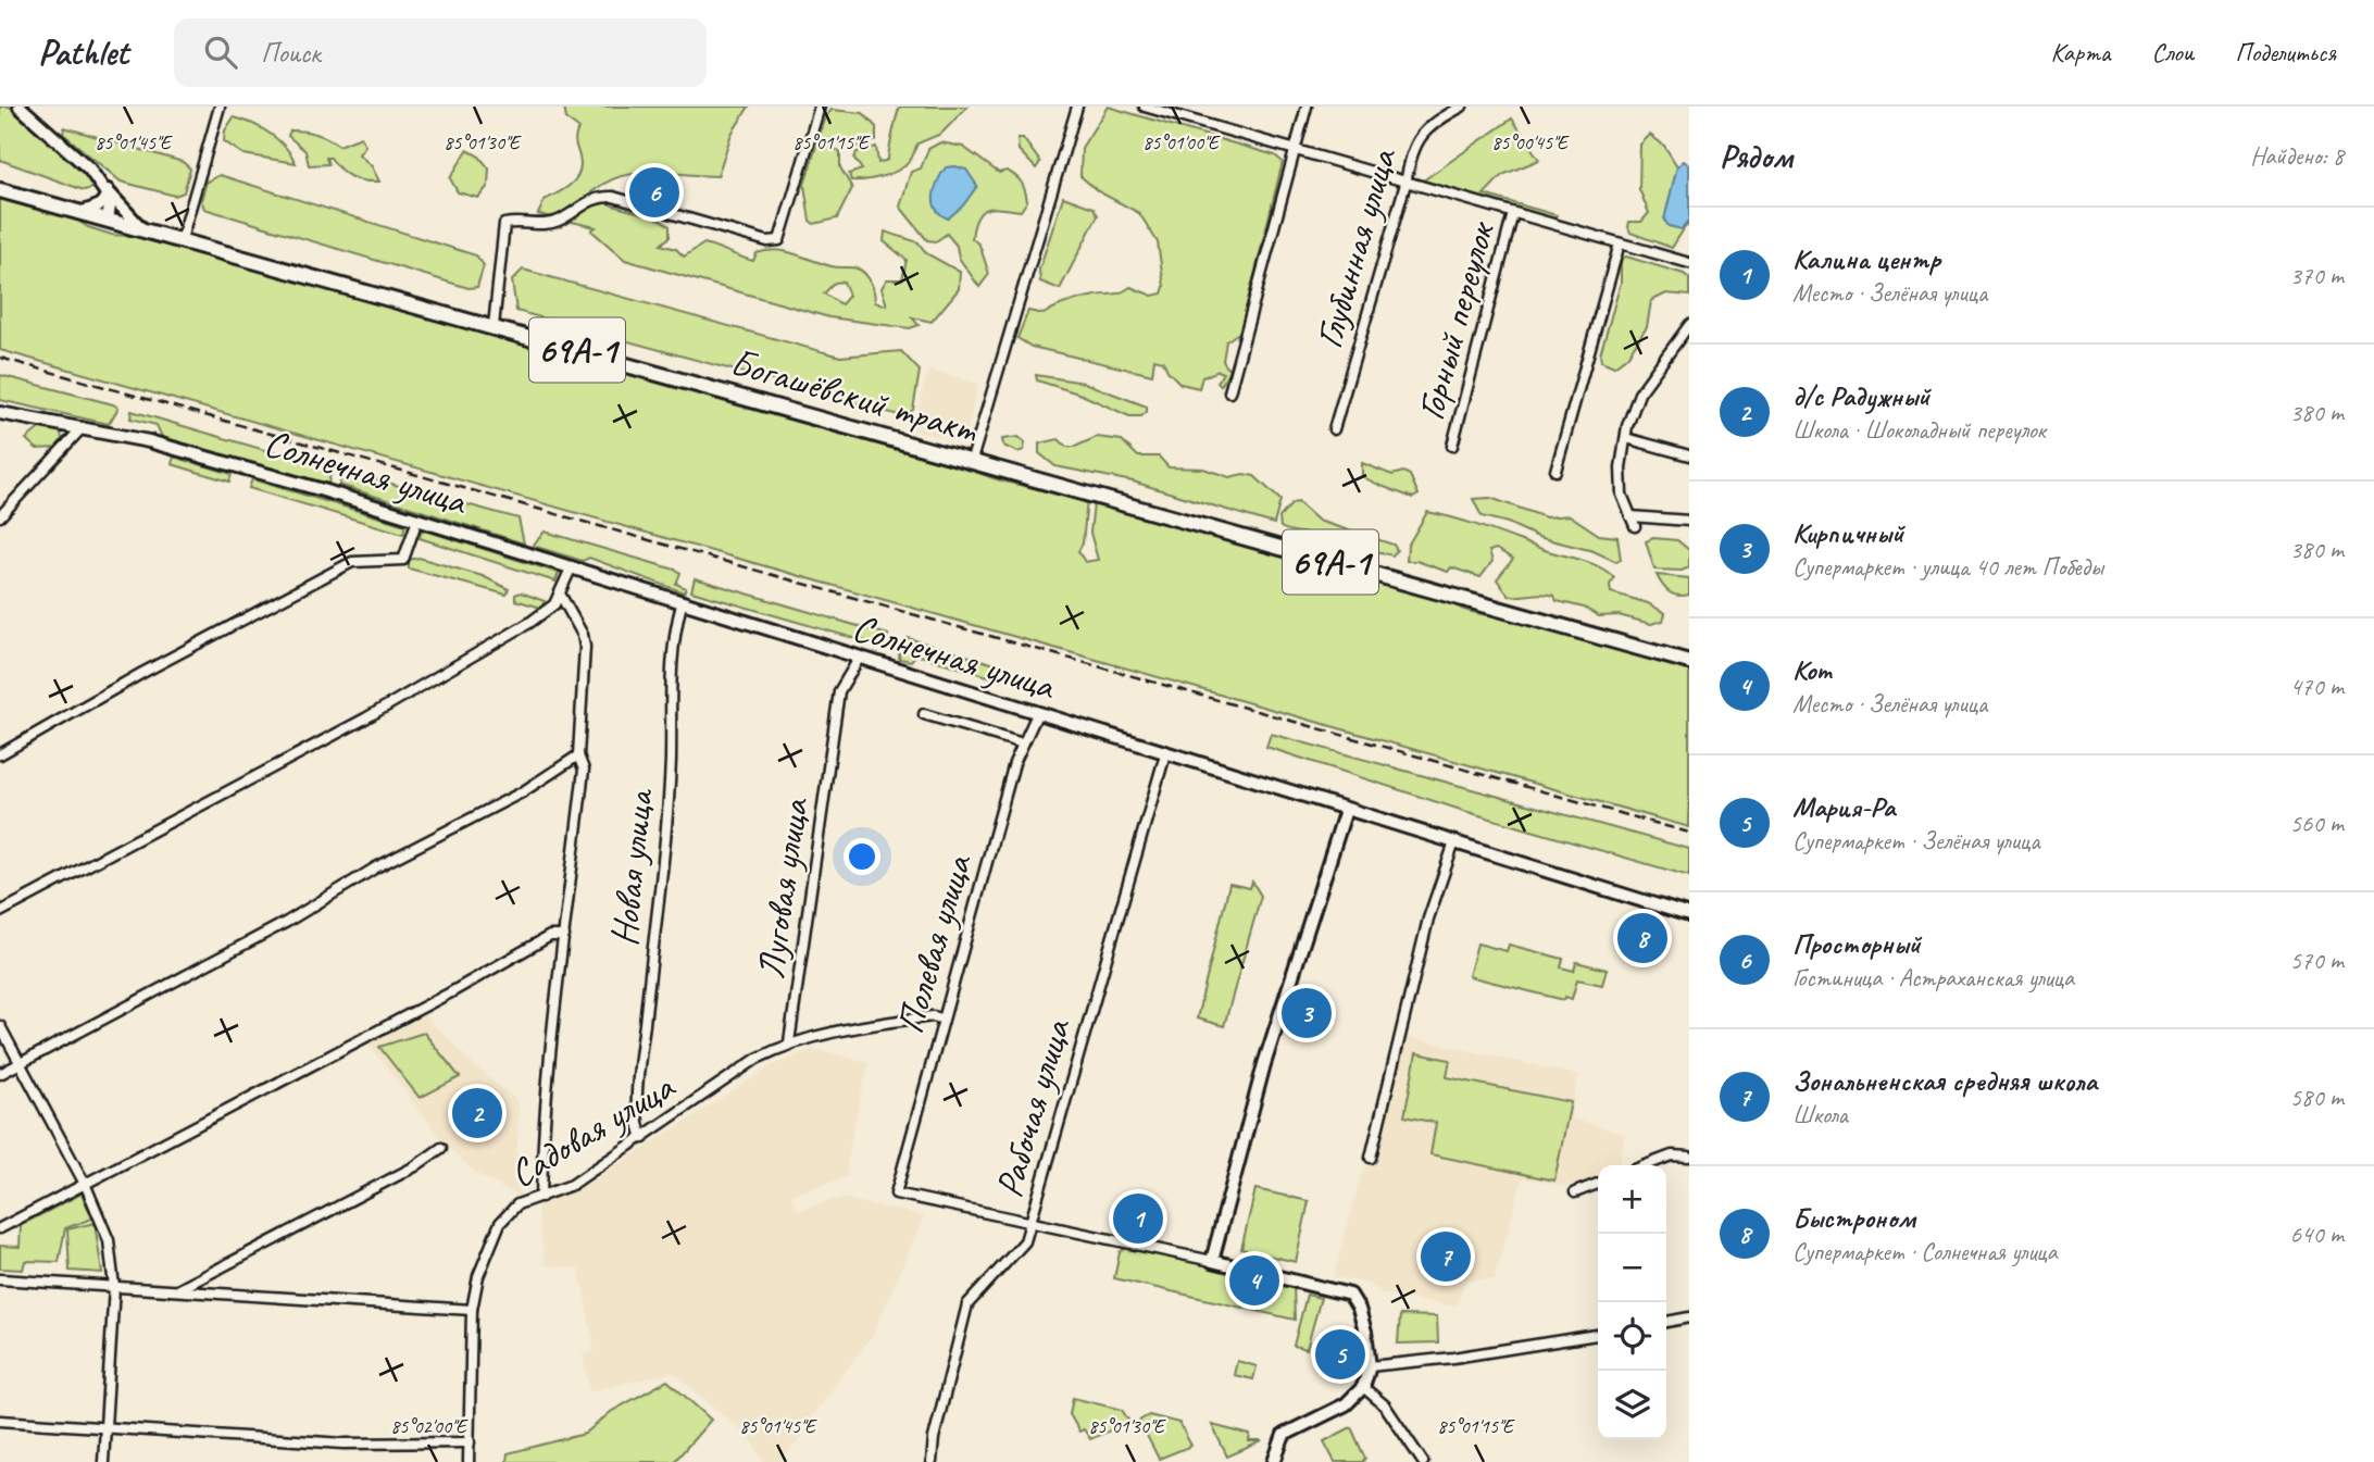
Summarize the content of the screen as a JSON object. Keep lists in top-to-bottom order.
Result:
{
  "streets": {
    "main road": ["69А-1", "Богашёвский тракт"],
    "street": [
      "Глубинная улица",
      "Горный переулок",
      "Солнечная улица",
      "Новая улица",
      "Луговая улица",
      "Полевая улица",
      "Рабочая улица",
      "Садовая улица"
    ]
  },
  "crossings": [
    ["Солнечная улица", "Новая улица"],
    ["Солнечная улица", "Луговая улица"],
    ["Солнечная улица", "Полевая улица"],
    ["Солнечная улица", "Рабочая улица"],
    ["Новая улица", "Садовая улица"],
    ["Луговая улица", "Садовая улица"],
    ["Полевая улица", "Рабочая улица"],
    ["Полевая улица", "Садовая улица"]
  ],
  "page": {
    "header": "Pathlet",
    "search": "Поиск",
    "nav": ["Карта", "Слои", "Поделиться"],
    "heading": ["Рядом", "Найдено: 8"],
    "pins": [
      "6",
      "8",
      "3",
      "2",
      "1",
      "7",
      "4",
      "5"
    ],
    "list": [
      {
        "mark": "1",
        "name": "Калина центр",
        "note": "Место · Зелёная улица",
        "value": "370 m"
      },
      {
        "mark": "2",
        "name": "д/с Радужный",
        "note": "Школа · Шоколадный переулок",
        "value": "380 m"
      },
      {
        "mark": "3",
        "name": "Кирпичный",
        "note": "Супермаркет · улица 40 лет Победы",
        "value": "380 m"
      },
      {
        "mark": "4",
        "name": "Кот",
        "note": "Место · Зелёная улица",
        "value": "470 m"
      },
      {
        "mark": "5",
        "name": "Мария-Ра",
        "note": "Супермаркет · Зелёная улица",
        "value": "560 m"
      },
      {
        "mark": "6",
        "name": "Просторный",
        "note": "Гостиница · Астраханская улица",
        "value": "570 m"
      },
      {
        "mark": "7",
        "name": "Зональненская средняя школа",
        "note": "Школа",
        "value": "580 m"
      },
      {
        "mark": "8",
        "name": "Быстроном",
        "note": "Супермаркет · Солнечная улица",
        "value": "640 m"
      }
    ],
    "map_buttons": ["+", "−"]
  },
  "coordinates": [
    "85°01'45\"E",
    "85°01'30\"E",
    "85°01'15\"E",
    "85°00'45\"E",
    "85°01'00\"E",
    "85°02'00\"E"
  ]
}
